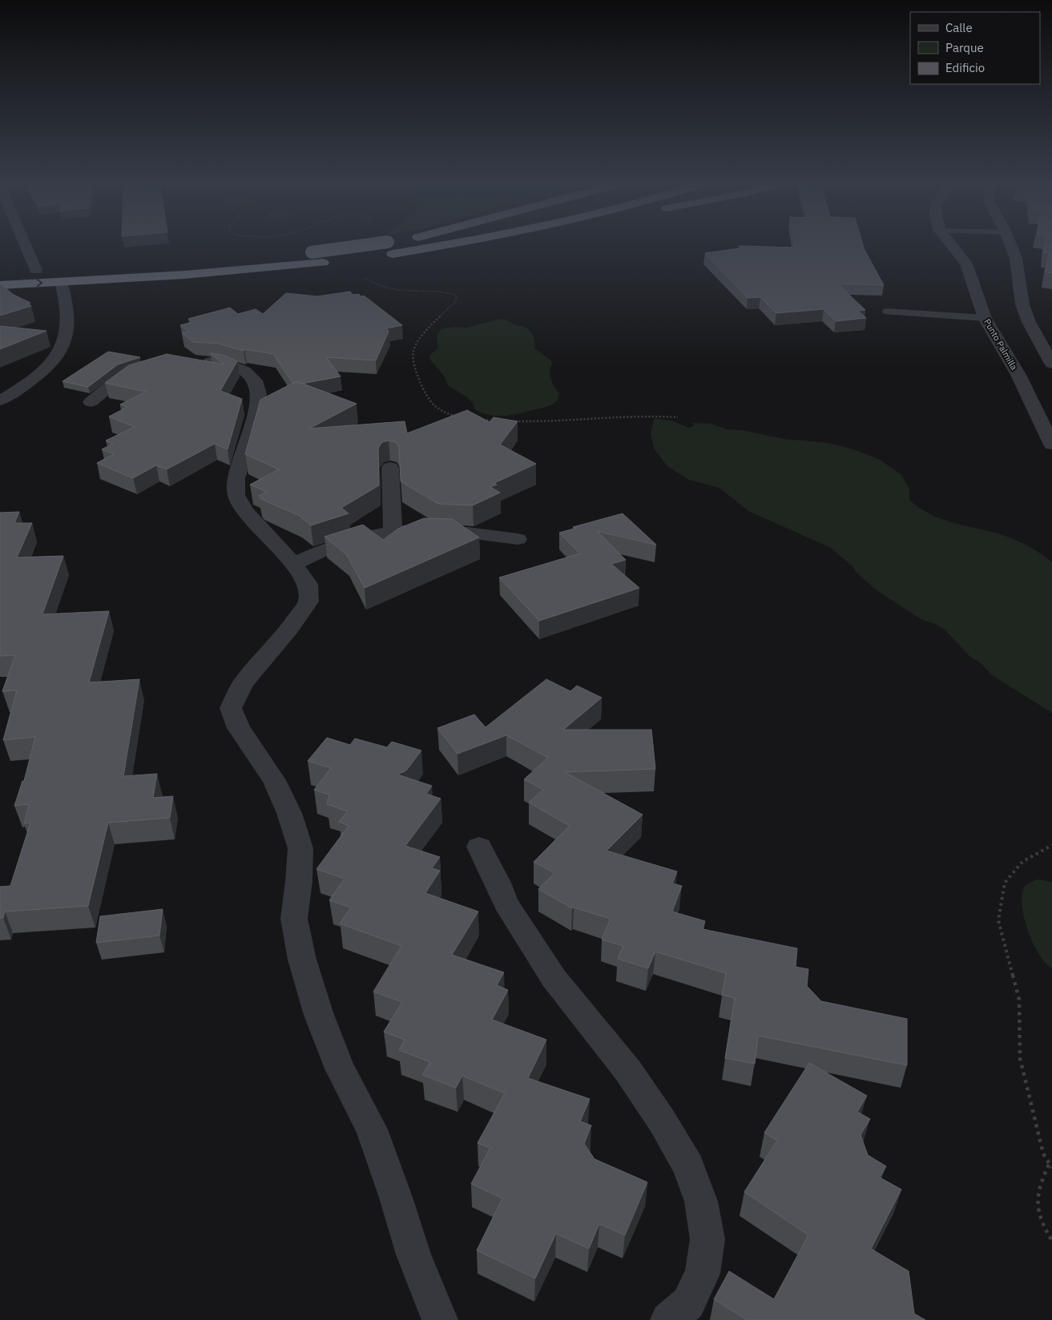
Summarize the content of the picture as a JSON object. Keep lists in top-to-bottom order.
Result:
{
  "streets": {
    "street": ["Punto Palmilla"]
  },
  "legend": ["Calle", "Parque", "Edificio"]
}
